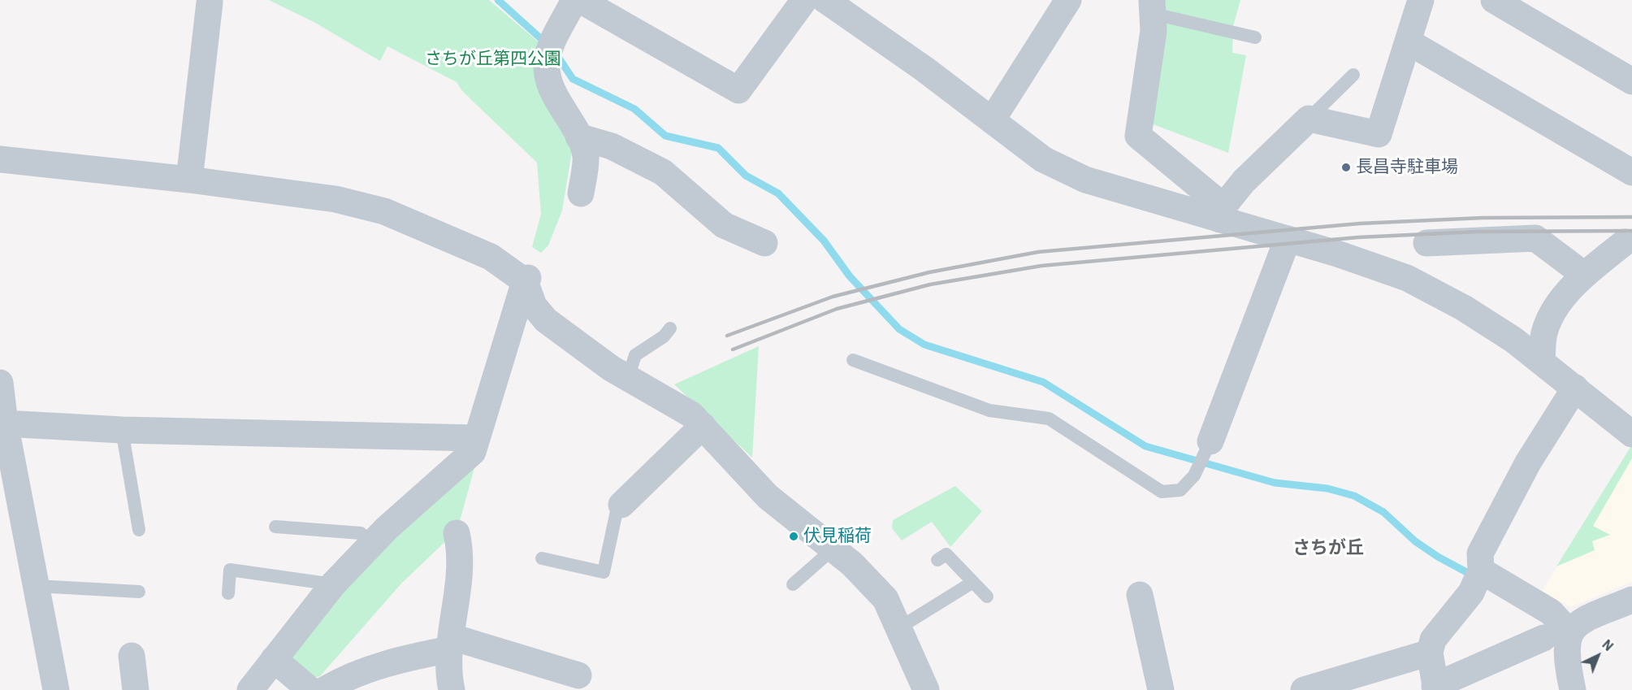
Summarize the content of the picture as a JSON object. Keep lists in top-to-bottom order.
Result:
{
  "districts": ["さちが丘"],
  "parks": ["さちが丘第四公園"],
  "places": ["長昌寺駐車場", "伏見稲荷"],
  "north": "top right"
}
